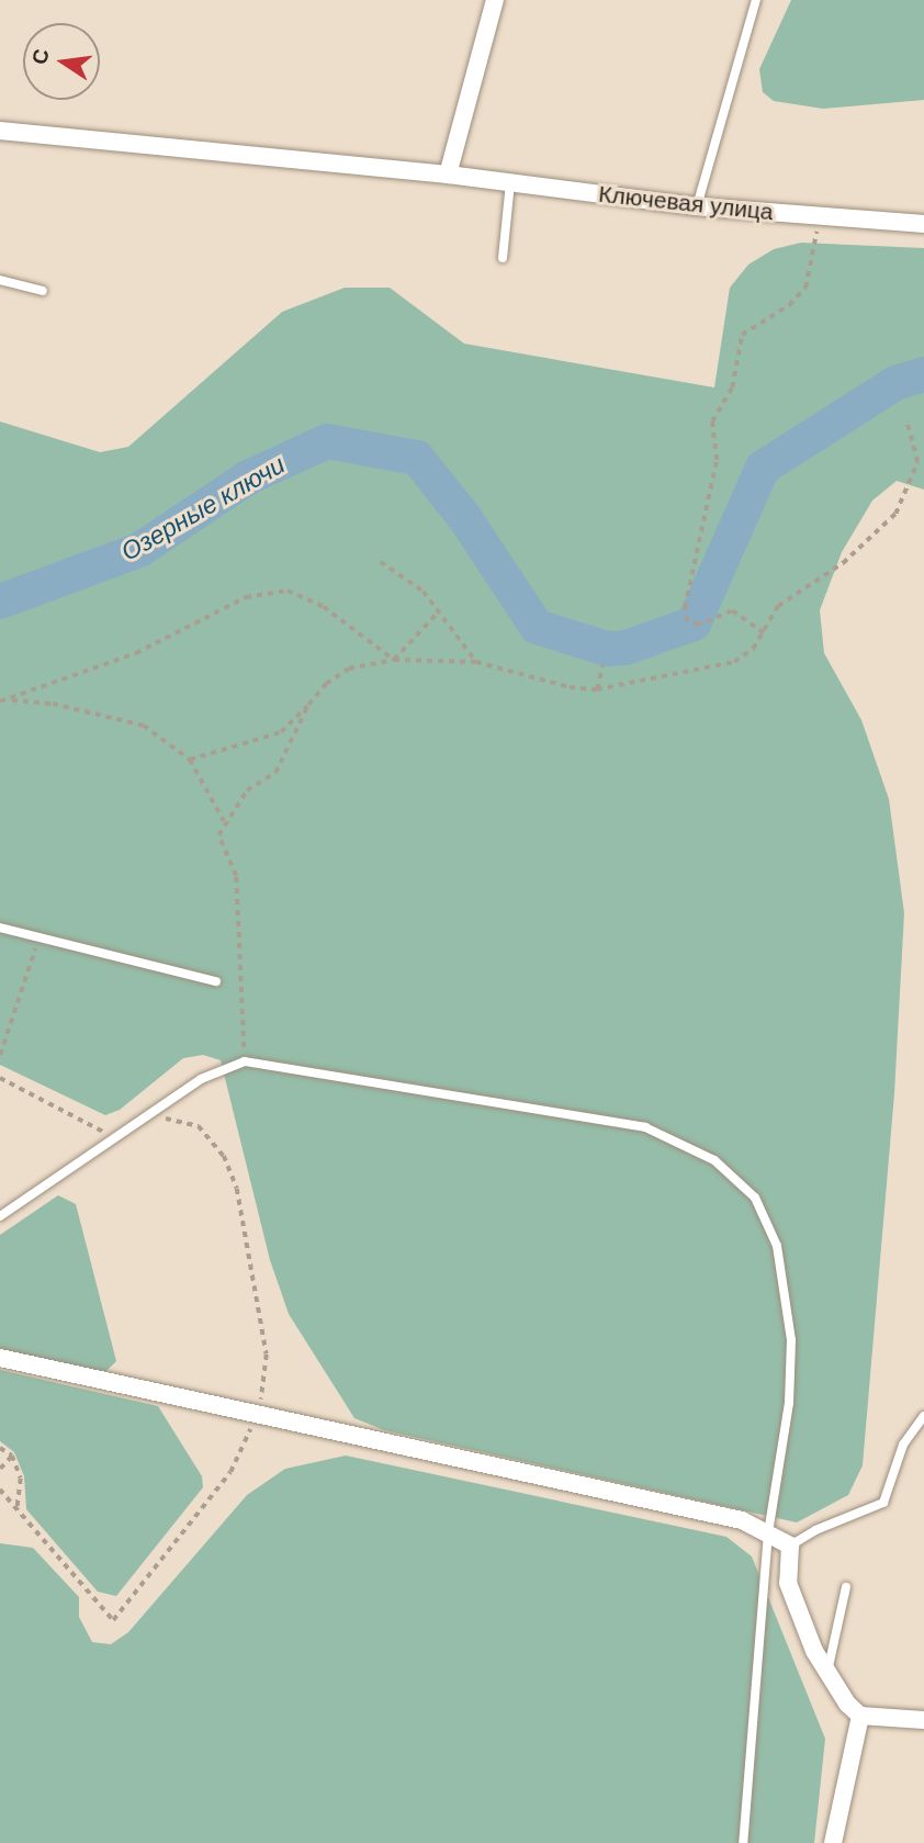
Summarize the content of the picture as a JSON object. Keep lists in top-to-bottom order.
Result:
{
  "streets": {
    "street": ["Ключевая улица"]
  },
  "water": ["Озерные ключи"],
  "north": "left"
}
